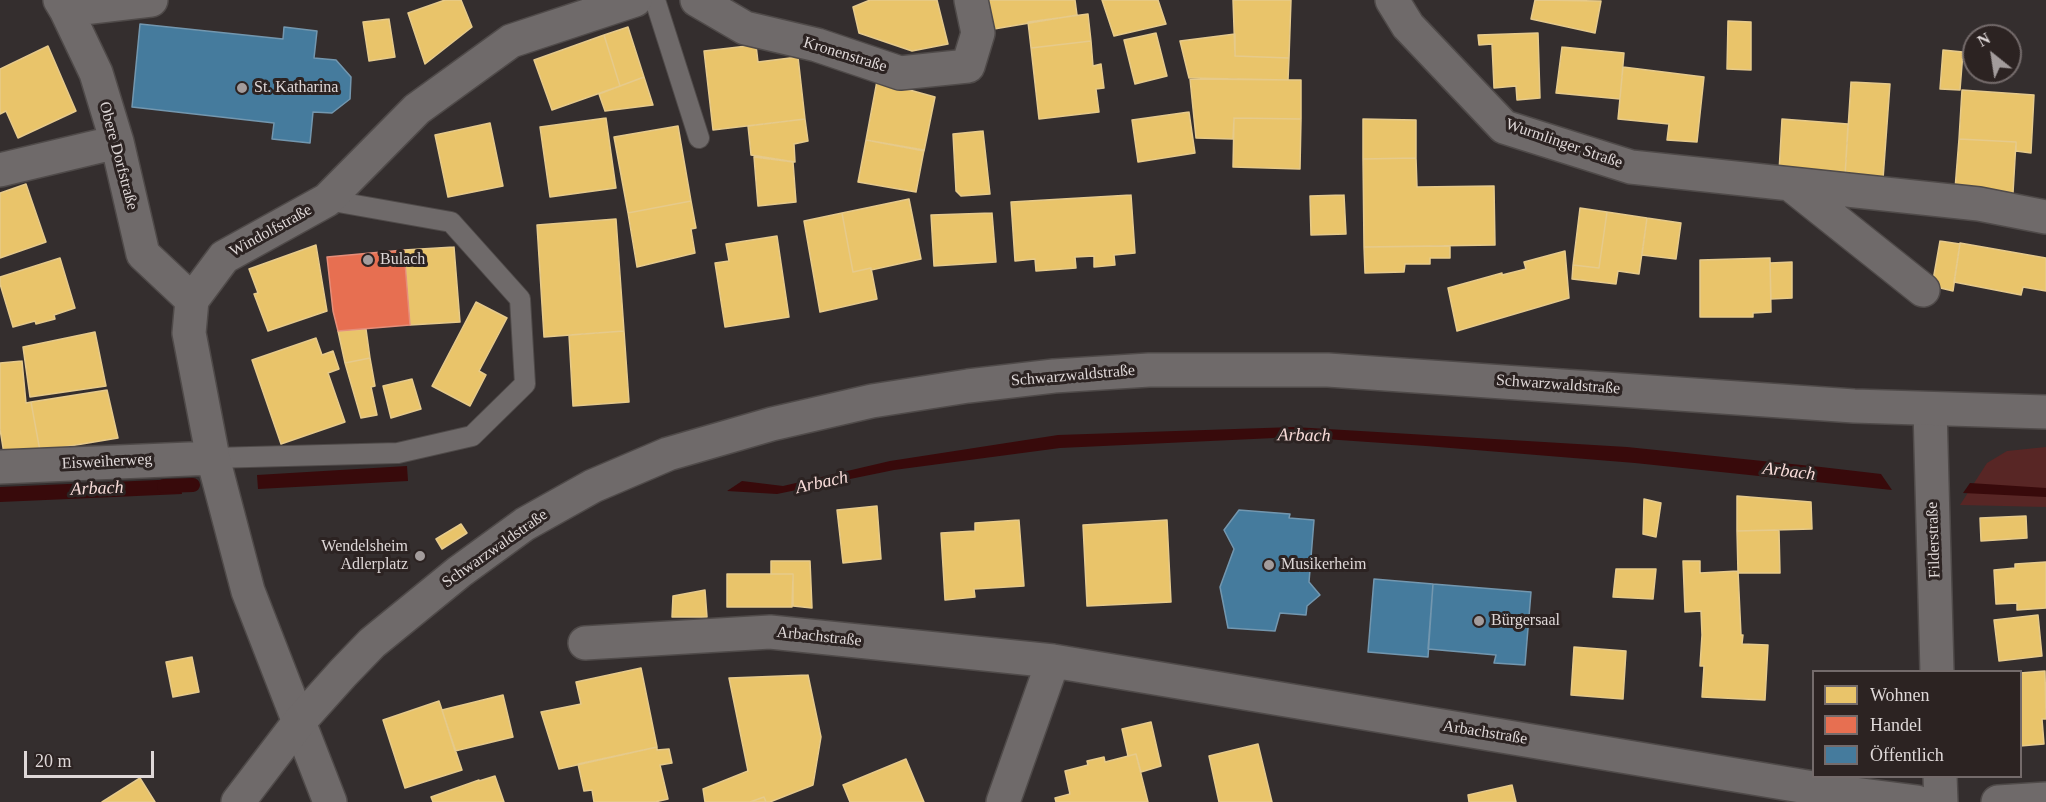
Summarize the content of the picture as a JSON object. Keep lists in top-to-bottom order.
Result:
{
  "streets": {
    "street": [
      "Kronenstraße",
      "Wurmlinger Straße",
      "Obere Dorfstraße",
      "Windolfstraße",
      "Schwarzwaldstraße",
      "Eisweiherweg",
      "Filderstraße",
      "Arbachstraße"
    ]
  },
  "crossings": [
    ["Obere Dorfstraße", "Windolfstraße"],
    ["Schwarzwaldstraße", "Filderstraße"]
  ],
  "water": ["Arbach"],
  "places": [
    "St. Katharina",
    "Bulach",
    "Wendelsheim Adlerplatz",
    "Musikerheim",
    "Bürgersaal"
  ],
  "legend": ["Wohnen", "Handel", "Öffentlich"],
  "scale_bar": "20 m",
  "north": "top left"
}
